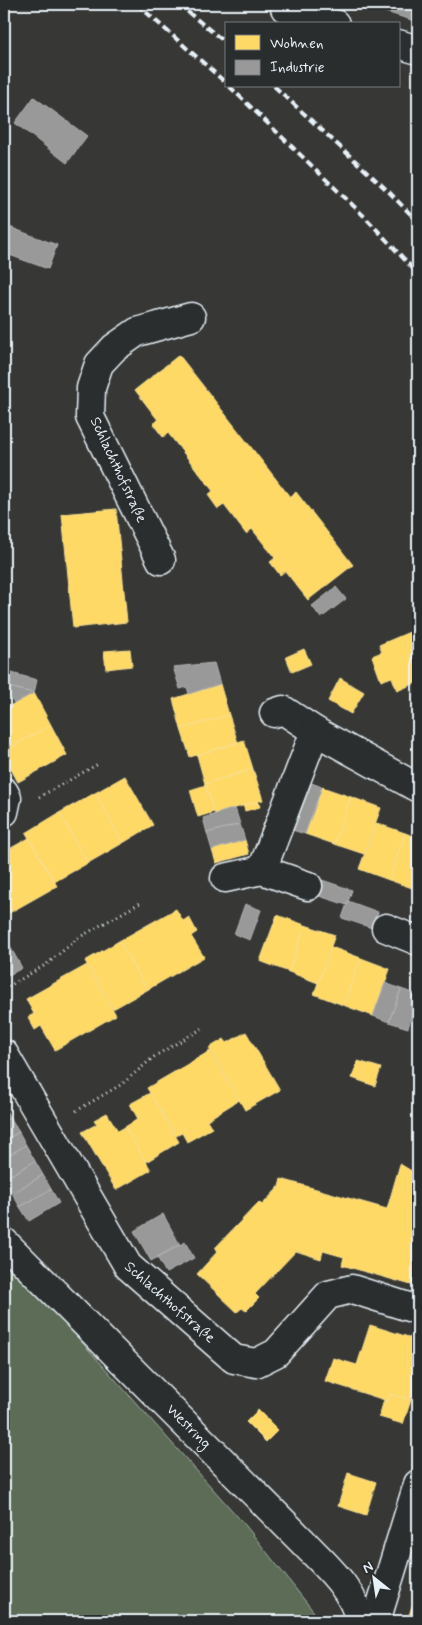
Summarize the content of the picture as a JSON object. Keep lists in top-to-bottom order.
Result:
{
  "streets": {
    "street": ["Schlachthofstraße", "Westring"]
  },
  "legend": ["Wohnen", "Industrie"],
  "north": "top left"
}
